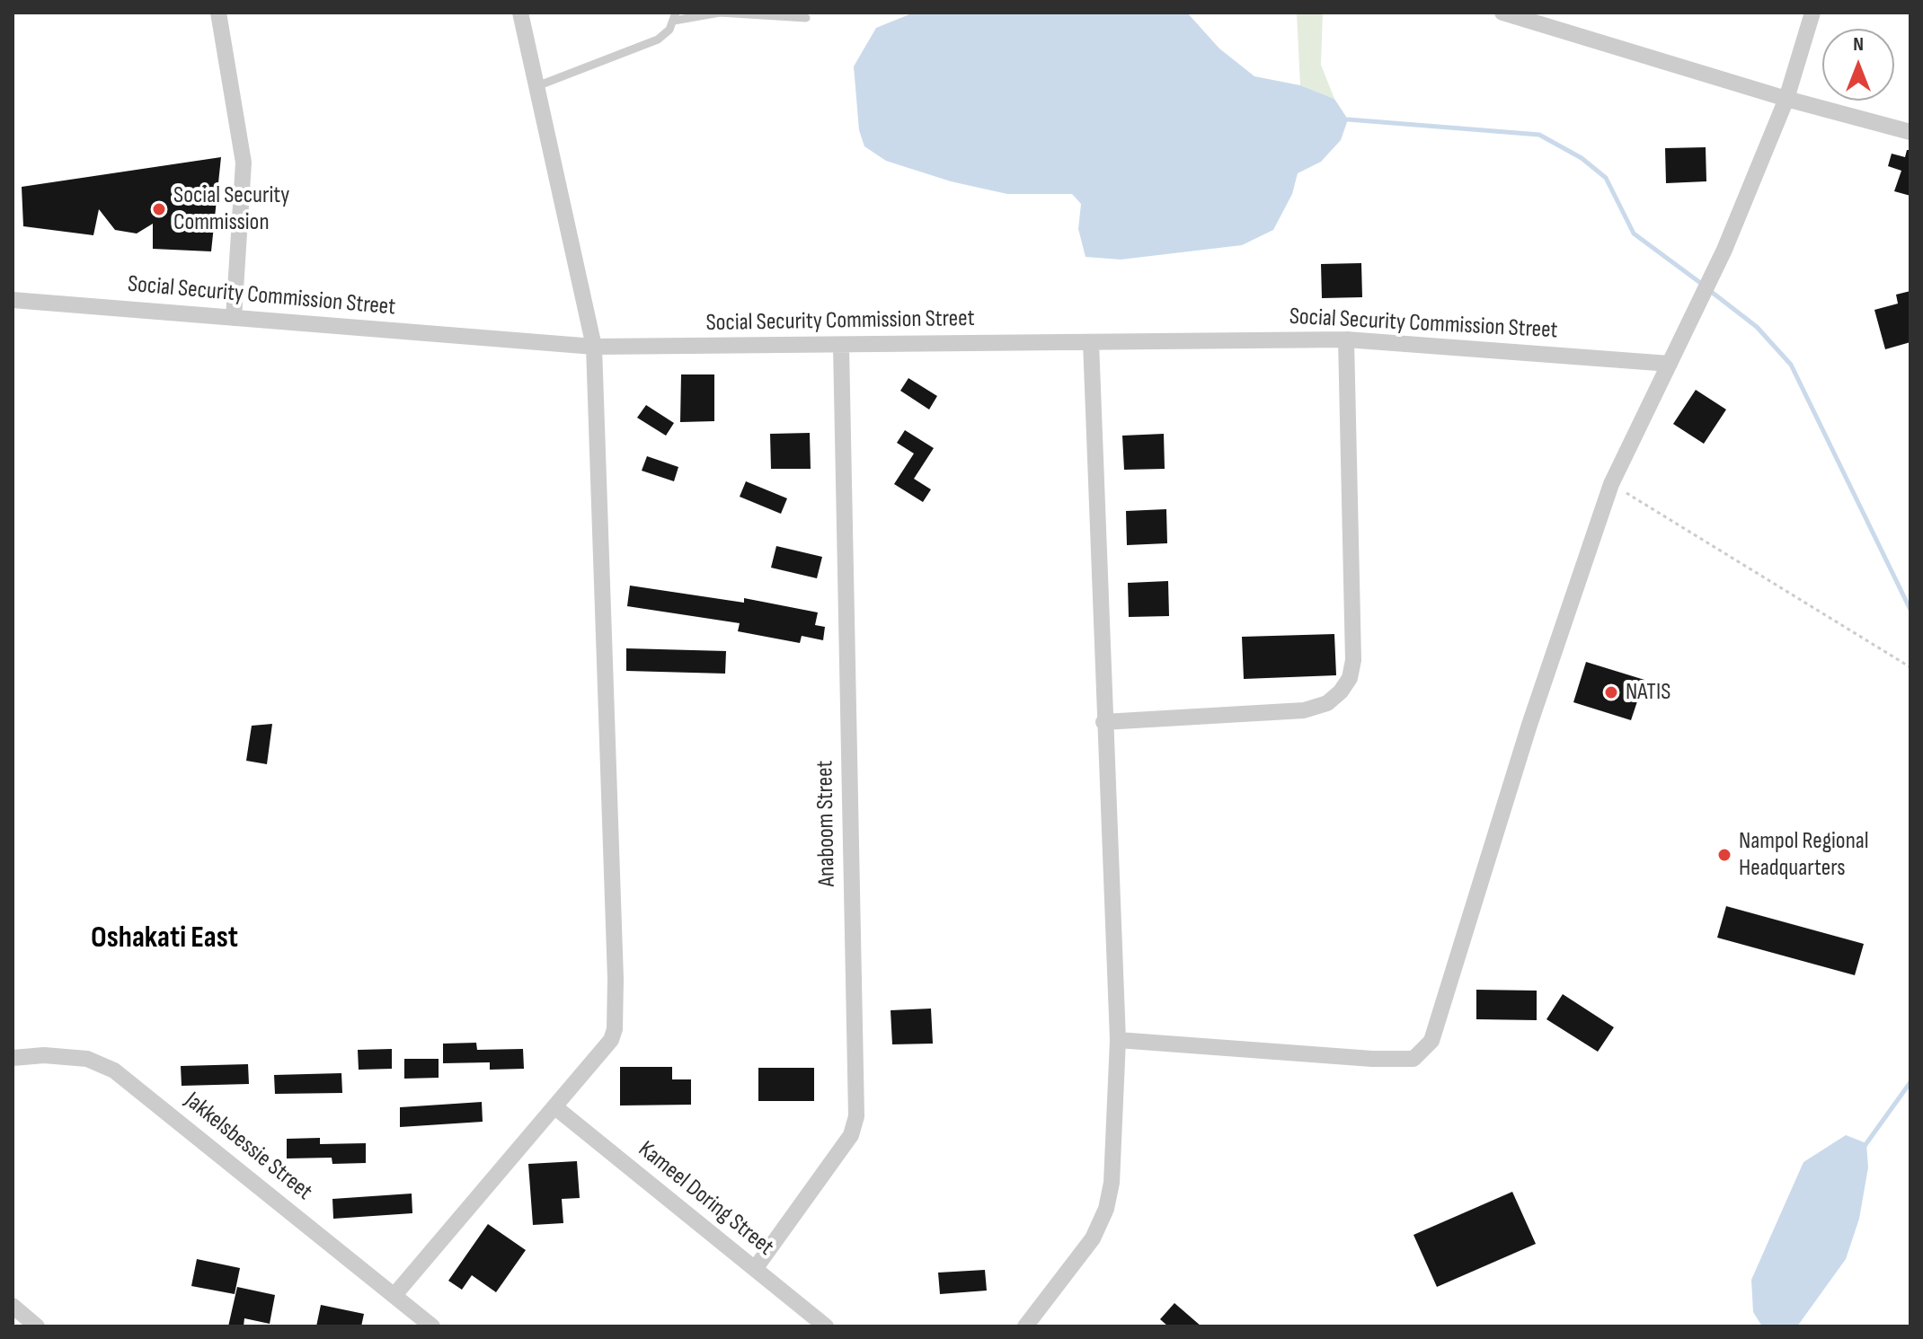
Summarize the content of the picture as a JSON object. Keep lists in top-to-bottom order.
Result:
{
  "streets": {
    "street": [
      "Social Security Commission Street",
      "Anaboom Street",
      "Jakkelsbessie Street",
      "Kameel Doring Street"
    ]
  },
  "crossings": [
    ["Social Security Commission Street", "Anaboom Street"],
    ["Anaboom Street", "Kameel Doring Street"]
  ],
  "districts": ["Oshakati East"],
  "places": ["Social Security Commission", "NATIS", "Nampol Regional Headquarters"],
  "north": "top"
}
